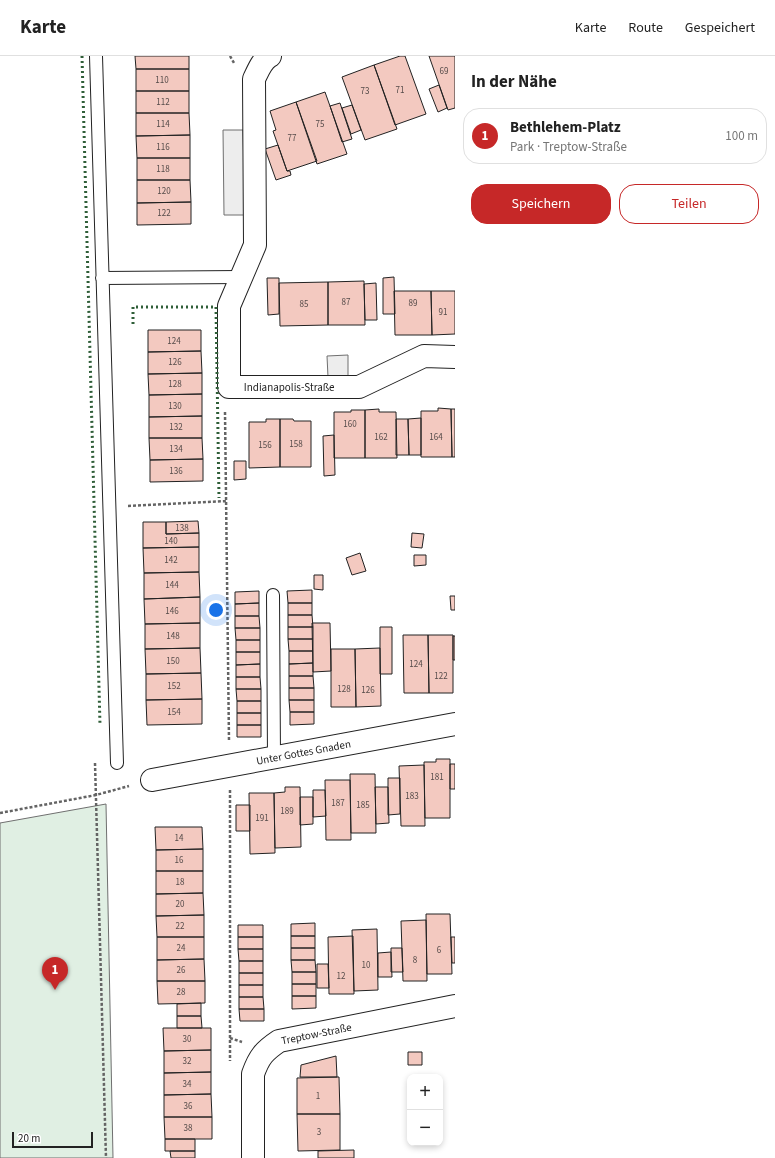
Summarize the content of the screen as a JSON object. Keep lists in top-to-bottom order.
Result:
{
  "streets": {
    "street": ["Indianapolis-Straße", "Unter Gottes Gnaden", "Treptow-Straße"]
  },
  "house_numbers": [
    "69",
    "110",
    "71",
    "73",
    "112",
    "114",
    "75",
    "77",
    "116",
    "118",
    "120",
    "122",
    "87",
    "89",
    "85",
    "91",
    "124",
    "126",
    "128",
    "130",
    "160",
    "132",
    "162",
    "164",
    "158",
    "156",
    "134",
    "136",
    "138",
    "140",
    "142",
    "144",
    "146",
    "148",
    "150",
    "124",
    "122",
    "152",
    "128",
    "126",
    "154",
    "181",
    "183",
    "187",
    "185",
    "189",
    "191",
    "14",
    "16",
    "18",
    "20",
    "22",
    "24",
    "6",
    "8",
    "10",
    "26",
    "12",
    "28",
    "30",
    "32",
    "34",
    "1",
    "36",
    "38",
    "3"
  ],
  "scale_bar": "20 m",
  "page": {
    "header": "Karte",
    "nav": ["Karte", "Route", "Gespeichert"],
    "heading": "In der Nähe",
    "list": [
      {
        "mark": "1",
        "name": "Bethlehem-Platz",
        "note": "Park · Treptow-Straße",
        "value": "100 m"
      }
    ],
    "buttons": ["Speichern", "Teilen"],
    "pins": "1",
    "map_buttons": ["+", "−"],
    "scale": "20 m"
  }
}
